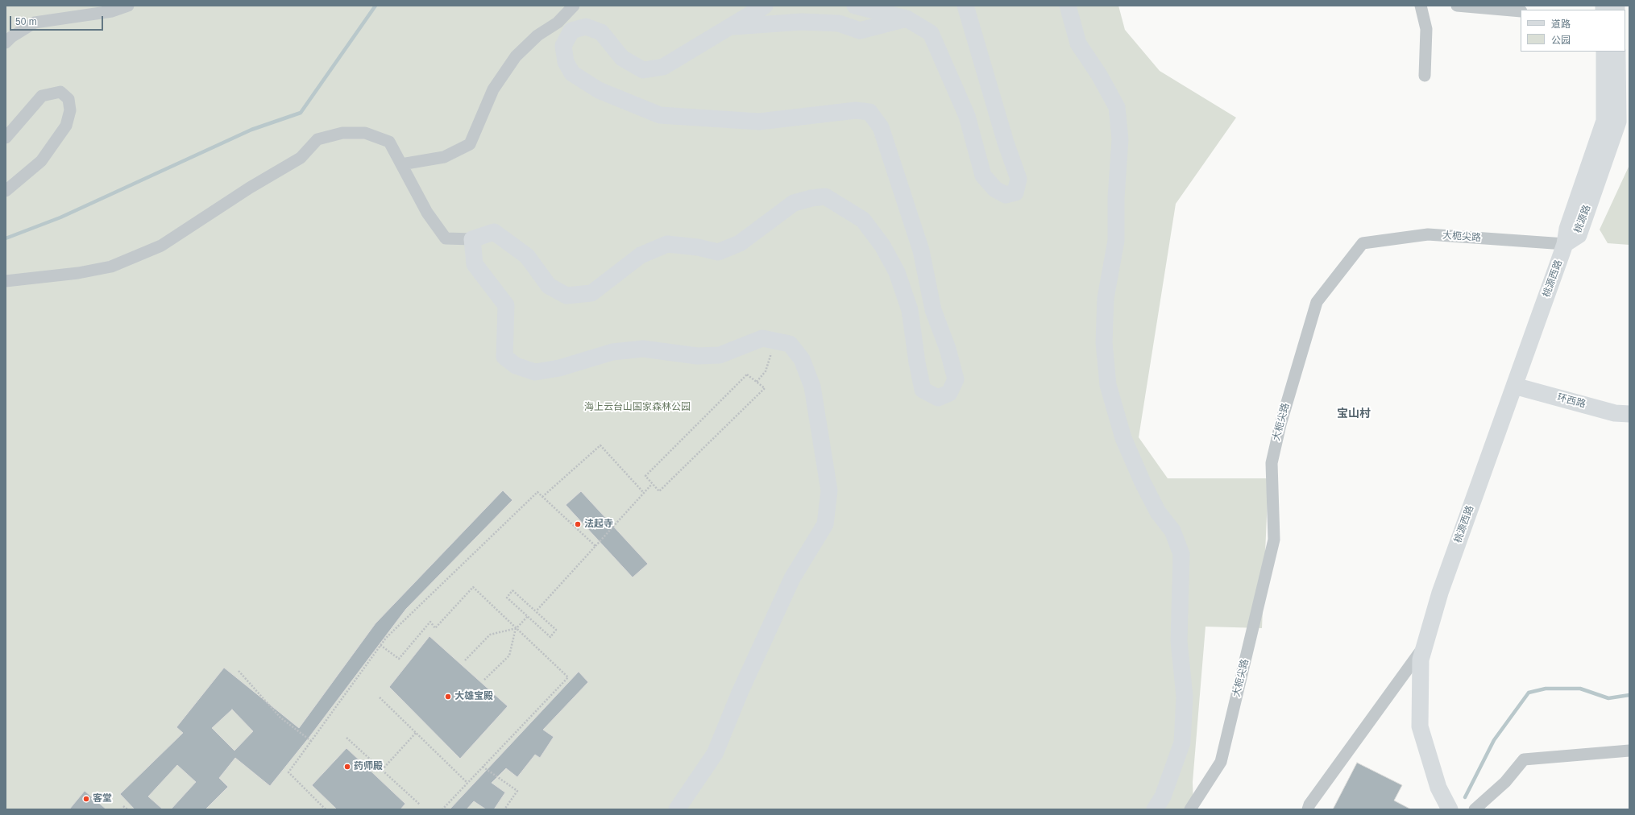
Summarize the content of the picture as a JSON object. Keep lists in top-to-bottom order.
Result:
{
  "streets": {
    "street": [
      "桃源路",
      "大枙尖路",
      "桃源西路",
      "环西路"
    ]
  },
  "crossings": [
    ["桃源路", "大枙尖路"],
    ["桃源路", "桃源西路"],
    ["大枙尖路", "桃源西路"],
    ["桃源西路", "环西路"]
  ],
  "districts": ["宝山村"],
  "parks": ["海上云台山国家森林公园"],
  "places": [
    "法起寺",
    "大雄宝殿",
    "药师殿",
    "客堂"
  ],
  "legend": ["道路", "公园"],
  "scale_bar": "50 m"
}
